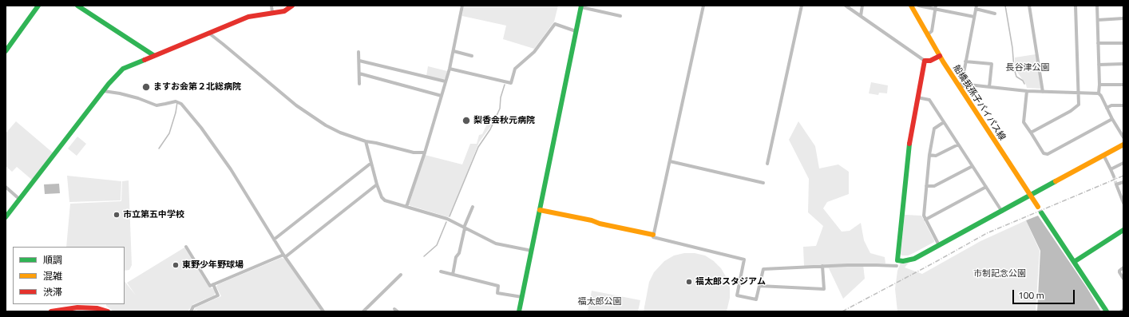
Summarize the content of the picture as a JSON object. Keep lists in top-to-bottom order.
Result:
{
  "streets": {
    "street": ["船橋我孫子バイパス線"]
  },
  "parks": ["長谷津公園", "市制記念公園", "福太郎公園"],
  "places": [
    "ますお会第２北総病院",
    "梨香会秋元病院",
    "市立第五中学校",
    "東野少年野球場",
    "福太郎スタジアム"
  ],
  "legend": ["順調", "混雑", "渋滞"],
  "scale_bar": "100 m"
}
